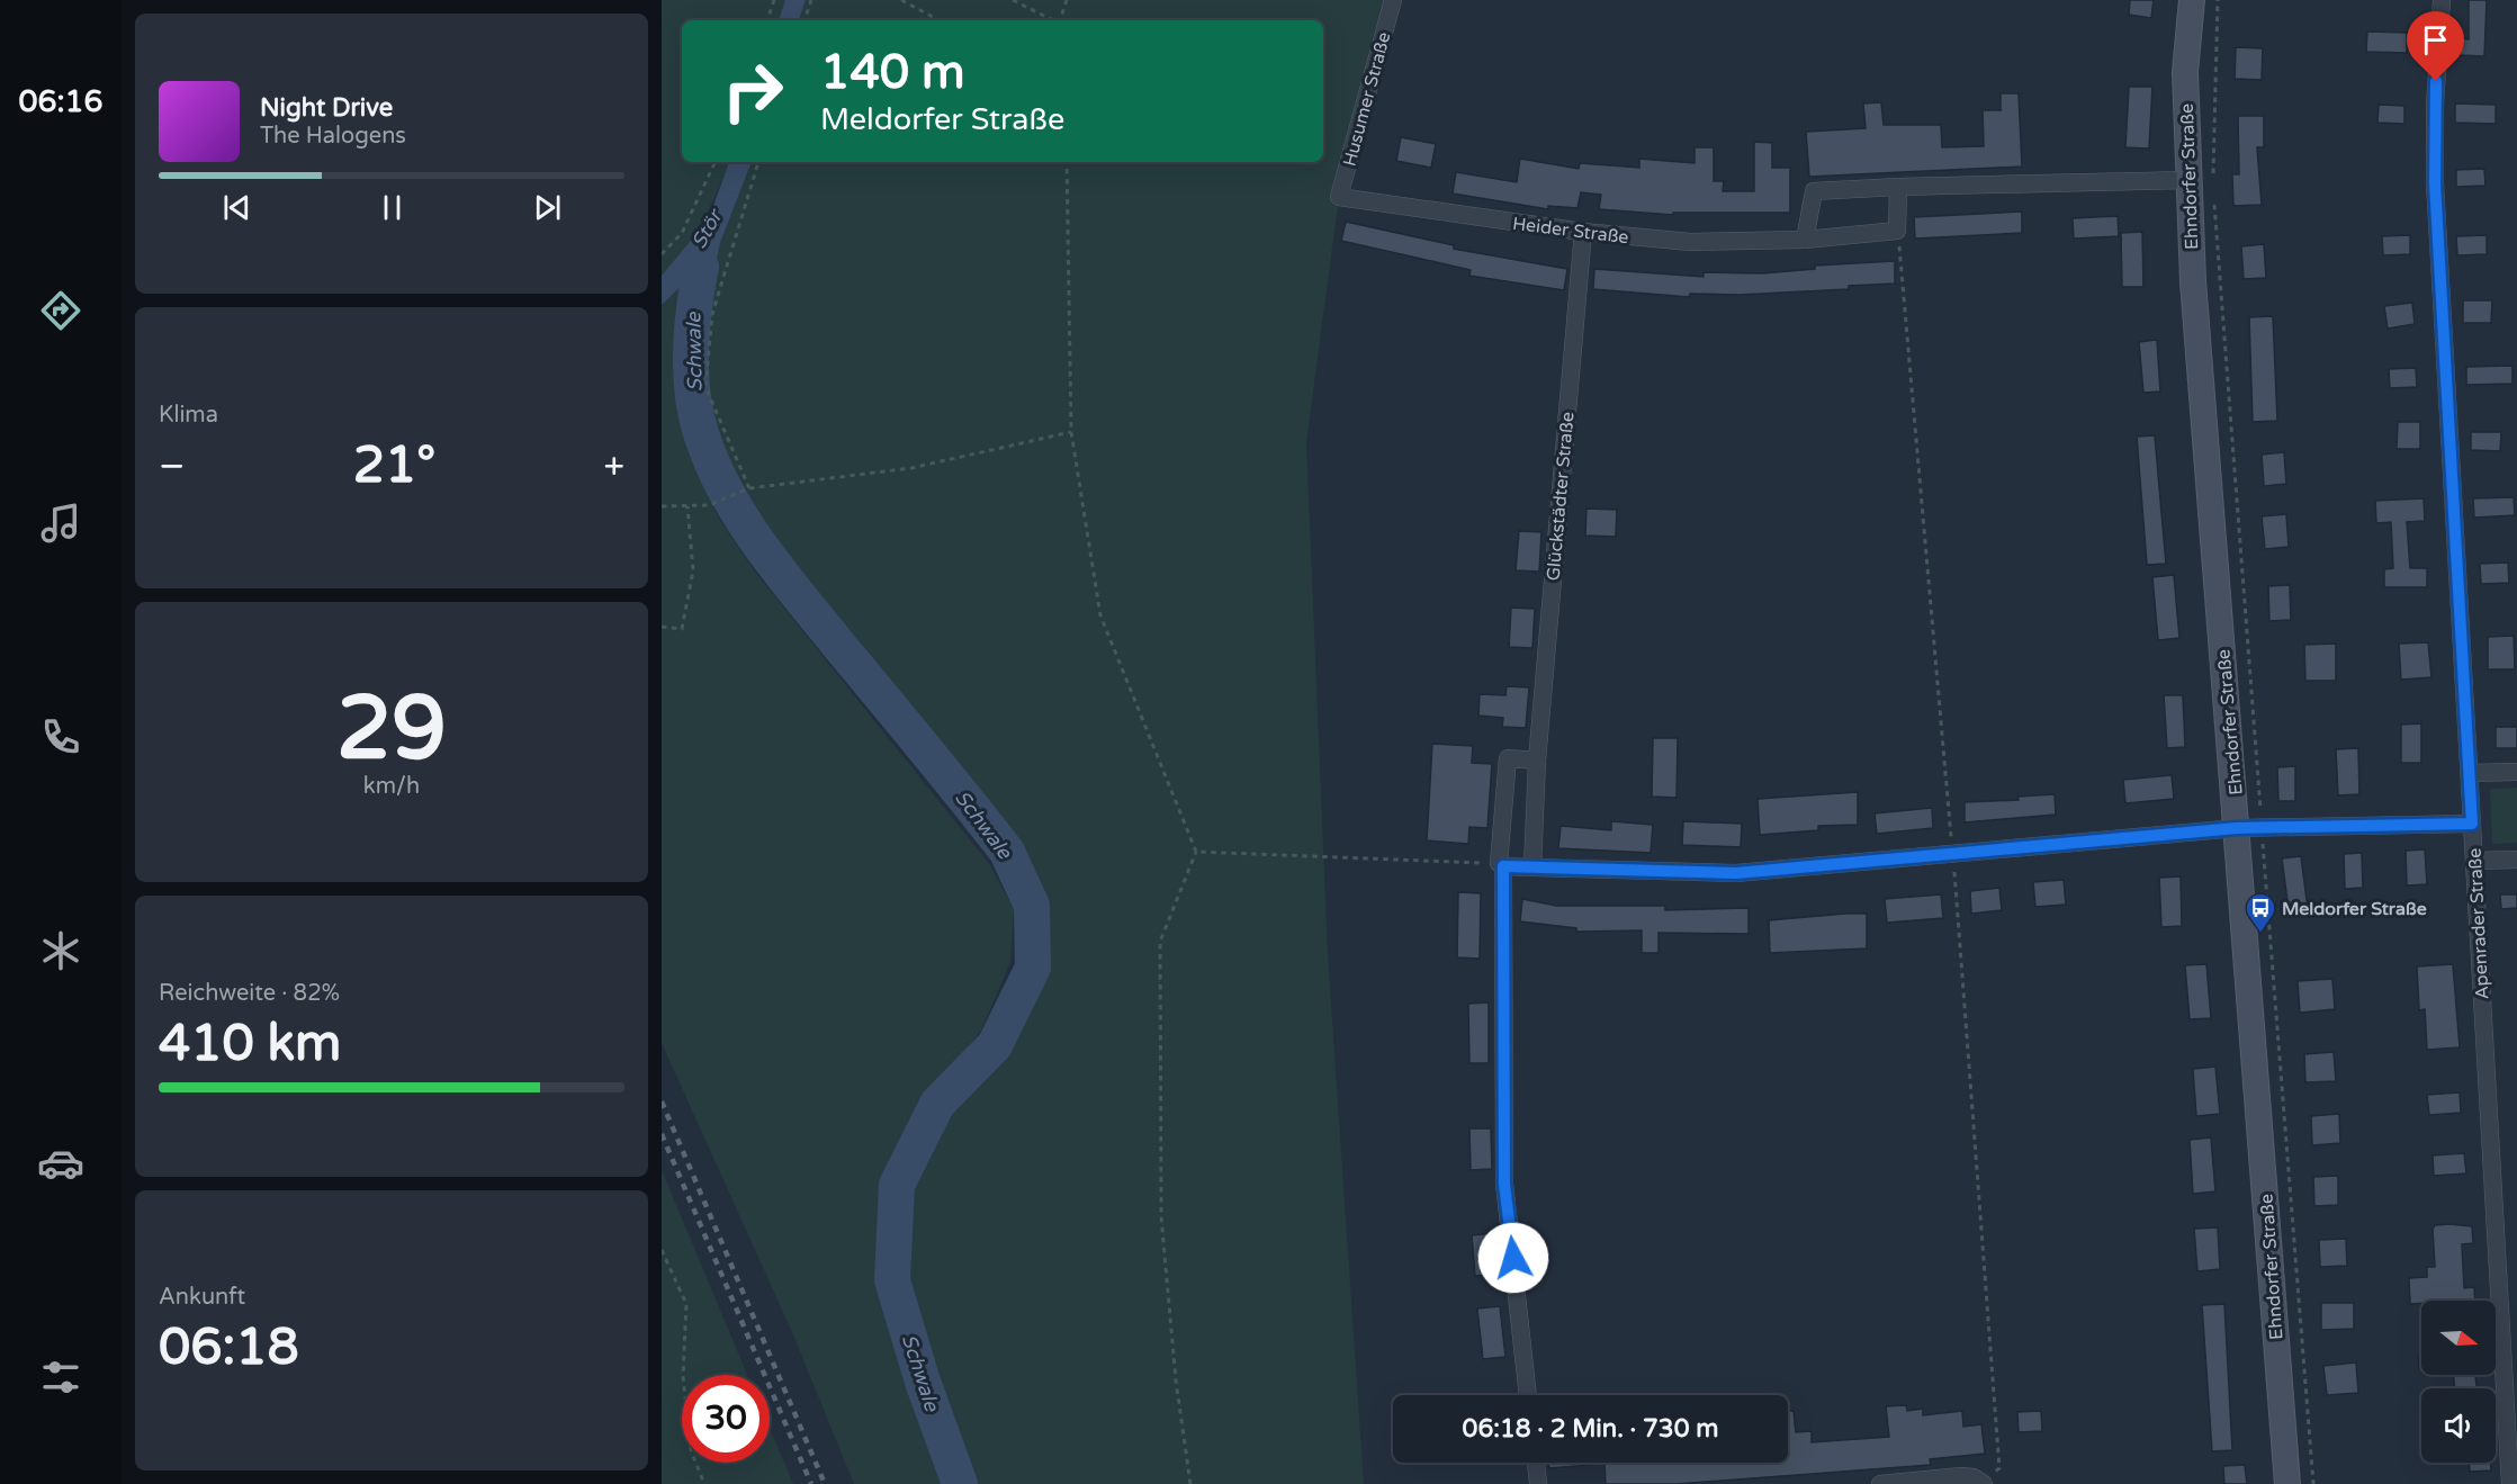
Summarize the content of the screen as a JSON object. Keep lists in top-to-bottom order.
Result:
{
  "streets": {
    "street": [
      "Husumer Straße",
      "Ehndorfer Straße",
      "Heider Straße",
      "Glückstädter Straße",
      "Apenrader Straße"
    ]
  },
  "crossings": [
    ["Husumer Straße", "Heider Straße"],
    ["Heider Straße", "Glückstädter Straße"]
  ],
  "water": ["Stör", "Schwale"],
  "places": {
    "bus stop": ["Meldorfer Straße"]
  },
  "north": "right",
  "page": {
    "tabs": "06:16",
    "turn": ["140 m", "Meldorfer Straße"],
    "song": ["Night Drive", "The Halogens"],
    "tile": [
      "Klima",
      ["29", "km/h"],
      ["Reichweite · 82%", "410 km"],
      ["Ankunft", "06:18"]
    ],
    "heat": ["−", "21°", "+"],
    "limit": "30",
    "trip": "06:18 · 2 Min. · 730 m"
  }
}
